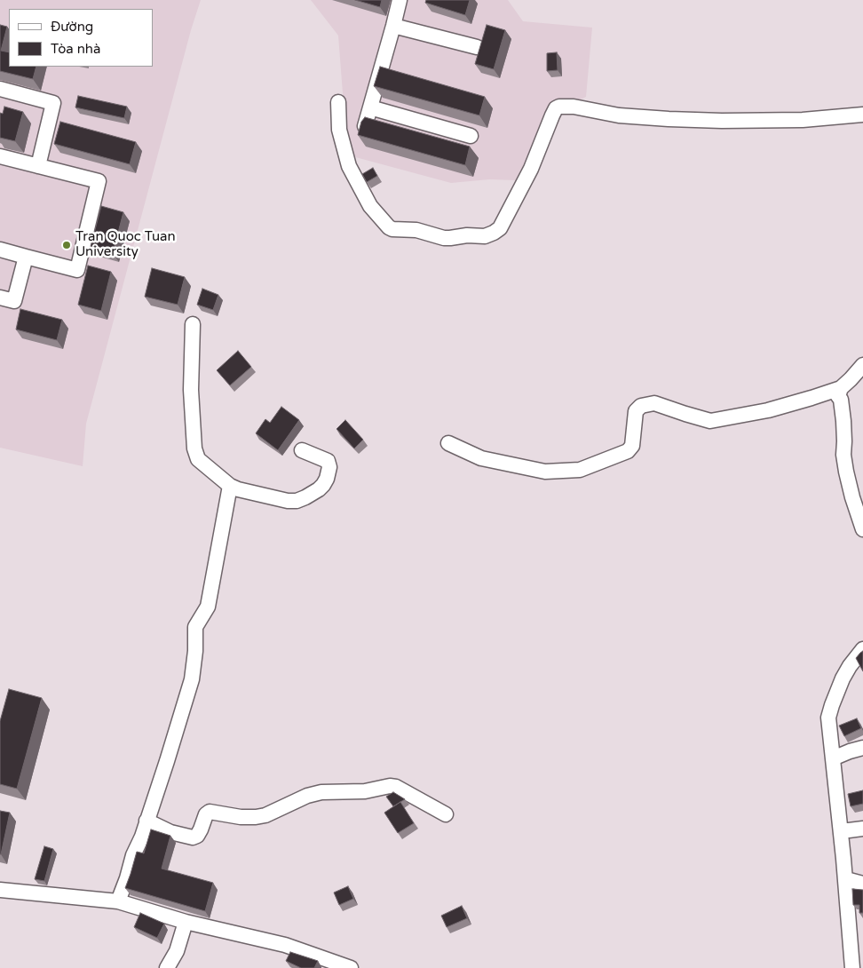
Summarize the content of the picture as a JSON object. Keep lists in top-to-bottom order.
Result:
{
  "places": ["Tran Quoc Tuan University"],
  "legend": ["Đường", "Tòa nhà"]
}
